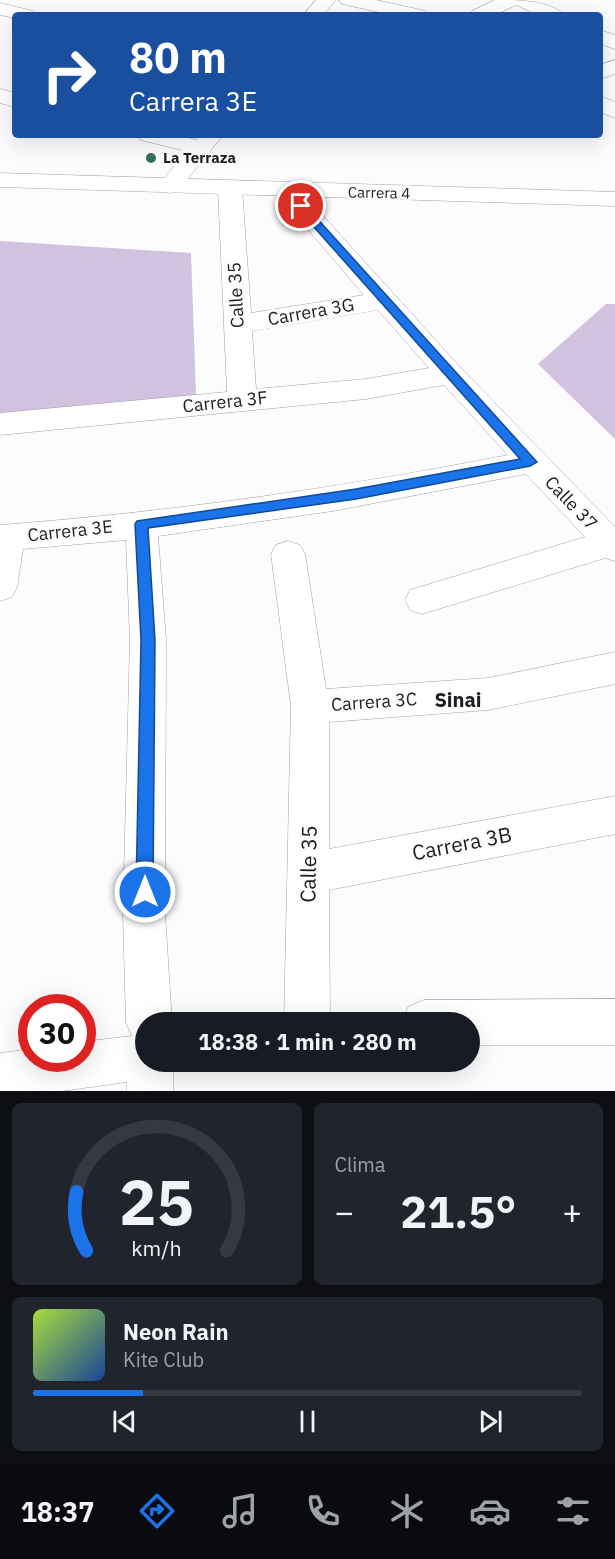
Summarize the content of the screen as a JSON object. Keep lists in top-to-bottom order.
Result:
{
  "streets": {
    "street": [
      "Carrera 4",
      "Calle 35",
      "Carrera 3G",
      "Carrera 3F",
      "Calle 37",
      "Carrera 3E",
      "Carrera 3C",
      "Carrera 3B"
    ]
  },
  "crossings": [
    ["Carrera 4", "Calle 35"],
    ["Carrera 4", "Calle 37"],
    ["Calle 35", "Carrera 3G"],
    ["Calle 35", "Carrera 3F"],
    ["Calle 35", "Carrera 3C"],
    ["Calle 35", "Carrera 3B"],
    ["Carrera 3G", "Calle 37"],
    ["Carrera 3F", "Calle 37"],
    ["Calle 37", "Carrera 3E"]
  ],
  "districts": ["Sinai"],
  "places": ["La Terraza"],
  "page": {
    "turn": ["80 m", "Carrera 3E"],
    "limit": "30",
    "trip": "18:38 · 1 min · 280 m",
    "tile": "Clima",
    "heat": ["−", "21.5°", "+"],
    "song": ["Neon Rain", "Kite Club"],
    "tabs": "18:37",
    "gauge": ["25", "km/h"]
  }
}
